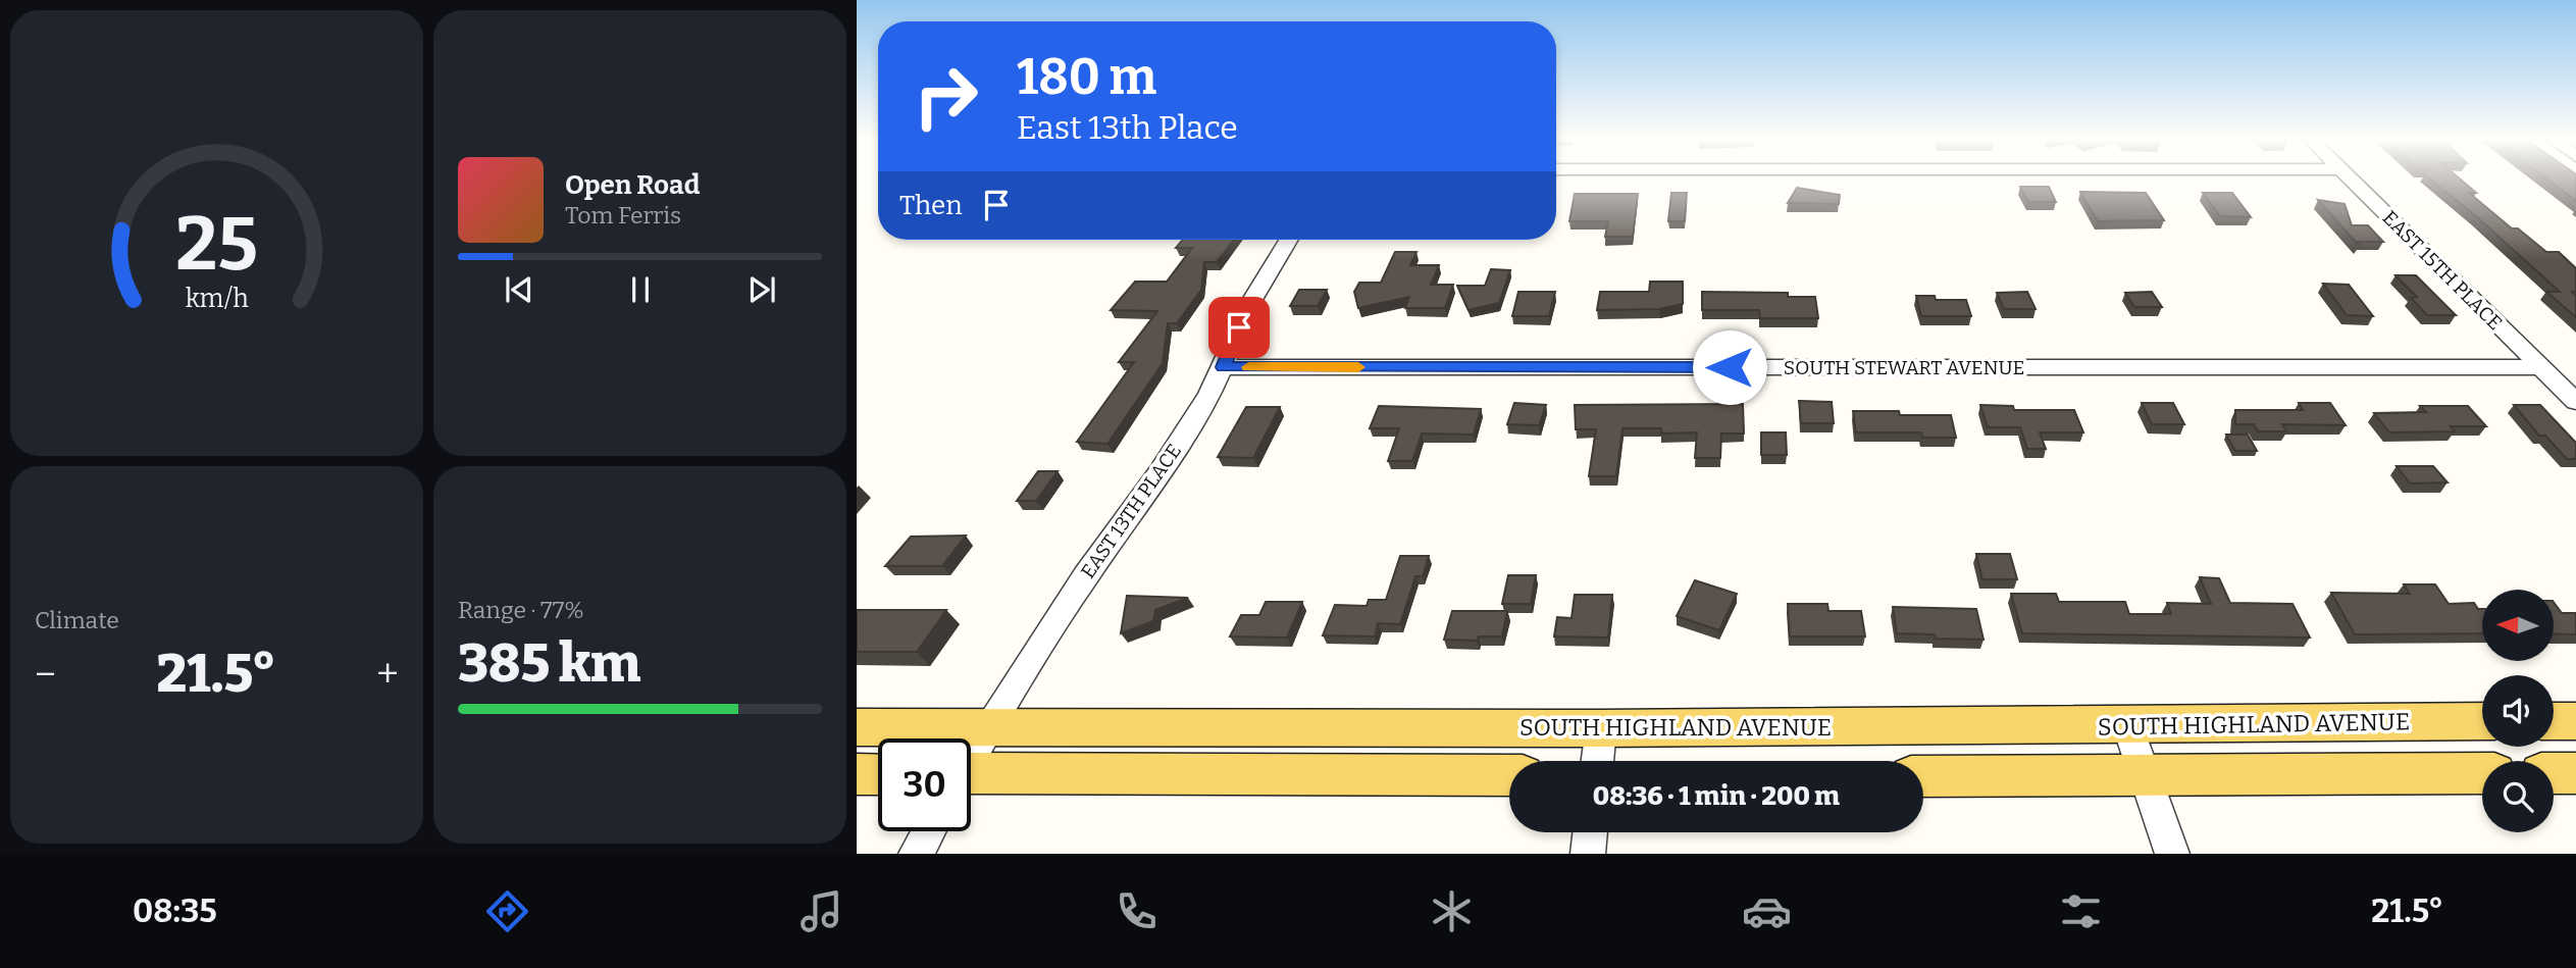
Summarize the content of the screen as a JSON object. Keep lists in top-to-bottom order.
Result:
{
  "streets": {
    "main road": ["SOUTH HIGHLAND AVENUE"],
    "street": ["EAST 15TH PLACE", "SOUTH STEWART AVENUE", "EAST 13TH PLACE"]
  },
  "crossings": [
    ["EAST 15TH PLACE", "SOUTH STEWART AVENUE"],
    ["SOUTH STEWART AVENUE", "EAST 13TH PLACE"],
    ["EAST 13TH PLACE", "SOUTH HIGHLAND AVENUE"]
  ],
  "north": "left",
  "page": {
    "turn": ["180 m", "East 13th Place"],
    "song": ["Open Road", "Tom Ferris"],
    "then": "Then",
    "tile": [
      "Climate",
      ["Range · 77%", "385 km"]
    ],
    "heat": ["−", "21.5°", "+"],
    "limit": "30",
    "trip": "08:36 · 1 min · 200 m",
    "tabs": ["08:35", "21.5°"],
    "gauge": ["25", "km/h"]
  }
}
